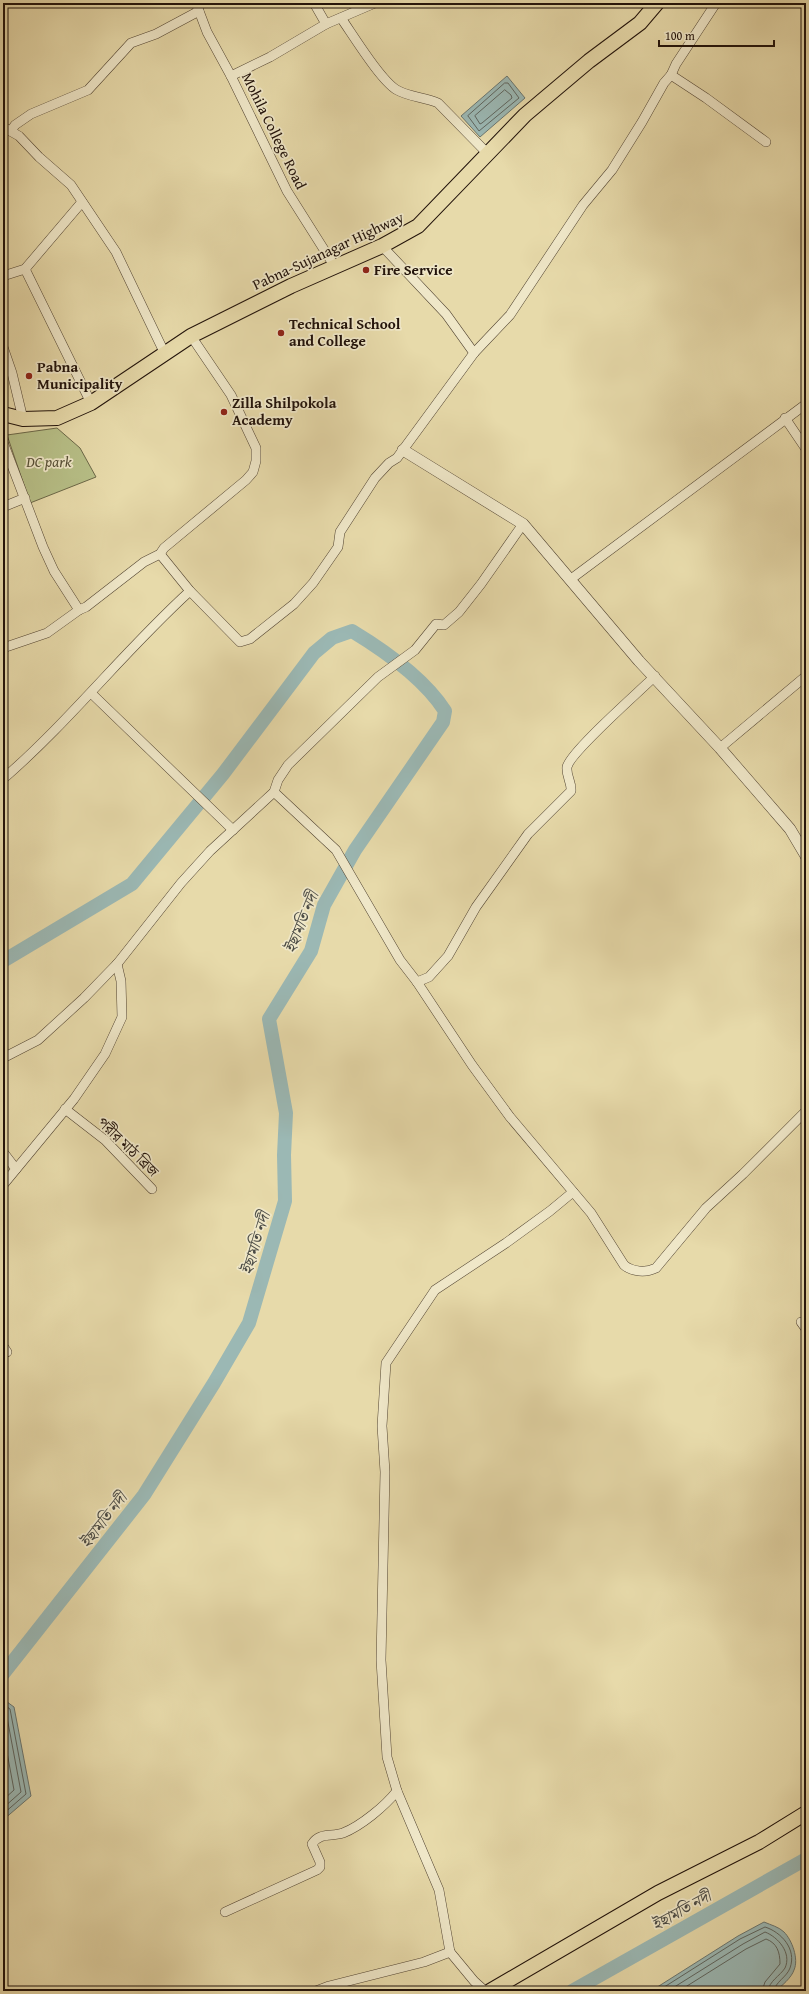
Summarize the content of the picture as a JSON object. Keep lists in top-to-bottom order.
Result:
{
  "streets": {
    "main road": ["Pabna-Sujanagar Highway"],
    "street": ["Mohila College Road", "পরীর মাঠ ব্রিজ"]
  },
  "crossings": [
    ["Mohila College Road", "Pabna-Sujanagar Highway"]
  ],
  "water": ["ইছামতি নদী"],
  "parks": ["DC park"],
  "places": [
    "Fire Service",
    "Technical School and College",
    "Pabna Municipality",
    "Zilla Shilpokola Academy"
  ],
  "scale_bar": "100 m"
}
